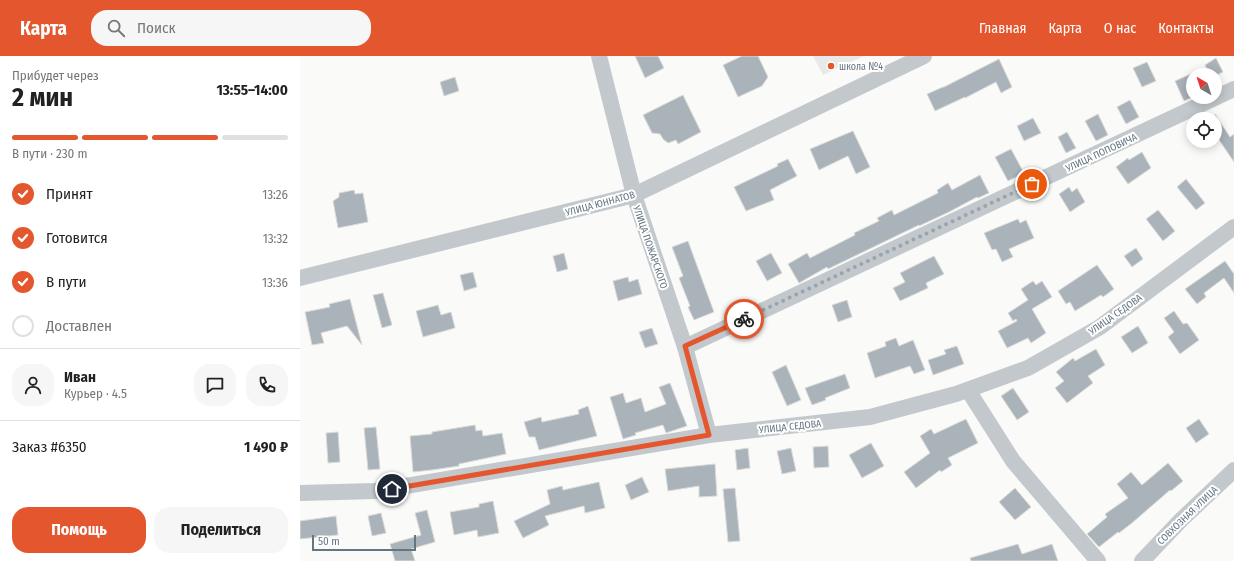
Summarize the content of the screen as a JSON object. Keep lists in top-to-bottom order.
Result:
{
  "streets": {
    "street": [
      "УЛИЦА ПОПОВИЧА",
      "УЛИЦА ЮННАТОВ",
      "УЛИЦА ПОЖАРСКОГО",
      "УЛИЦА СЕДОВА",
      "СОВХОЗНАЯ УЛИЦА"
    ]
  },
  "crossings": [
    ["УЛИЦА ПОПОВИЧА", "УЛИЦА ПОЖАРСКОГО"],
    ["УЛИЦА ЮННАТОВ", "УЛИЦА ПОЖАРСКОГО"],
    ["УЛИЦА ПОЖАРСКОГО", "УЛИЦА СЕДОВА"]
  ],
  "places": ["школа №4"],
  "scale_bar": "50 m",
  "north": "top left",
  "page": {
    "header": "Карта",
    "search": "Поиск",
    "nav": [
      "Главная",
      "Карта",
      "О нас",
      "Контакты"
    ],
    "heading": ["2 мин", "Прибудет через", "13:55–14:00"],
    "panel": [
      "Иван",
      "Курьер · 4.5",
      "Заказ #6350",
      "1 490 ₽"
    ],
    "bar": "В пути · 230 m",
    "list": [
      ["Принят", "13:26"],
      ["Готовится", "13:32"],
      ["В пути", "13:36"],
      "Доставлен"
    ],
    "buttons": ["Помощь", "Поделиться"],
    "scale": "50 m"
  }
}
